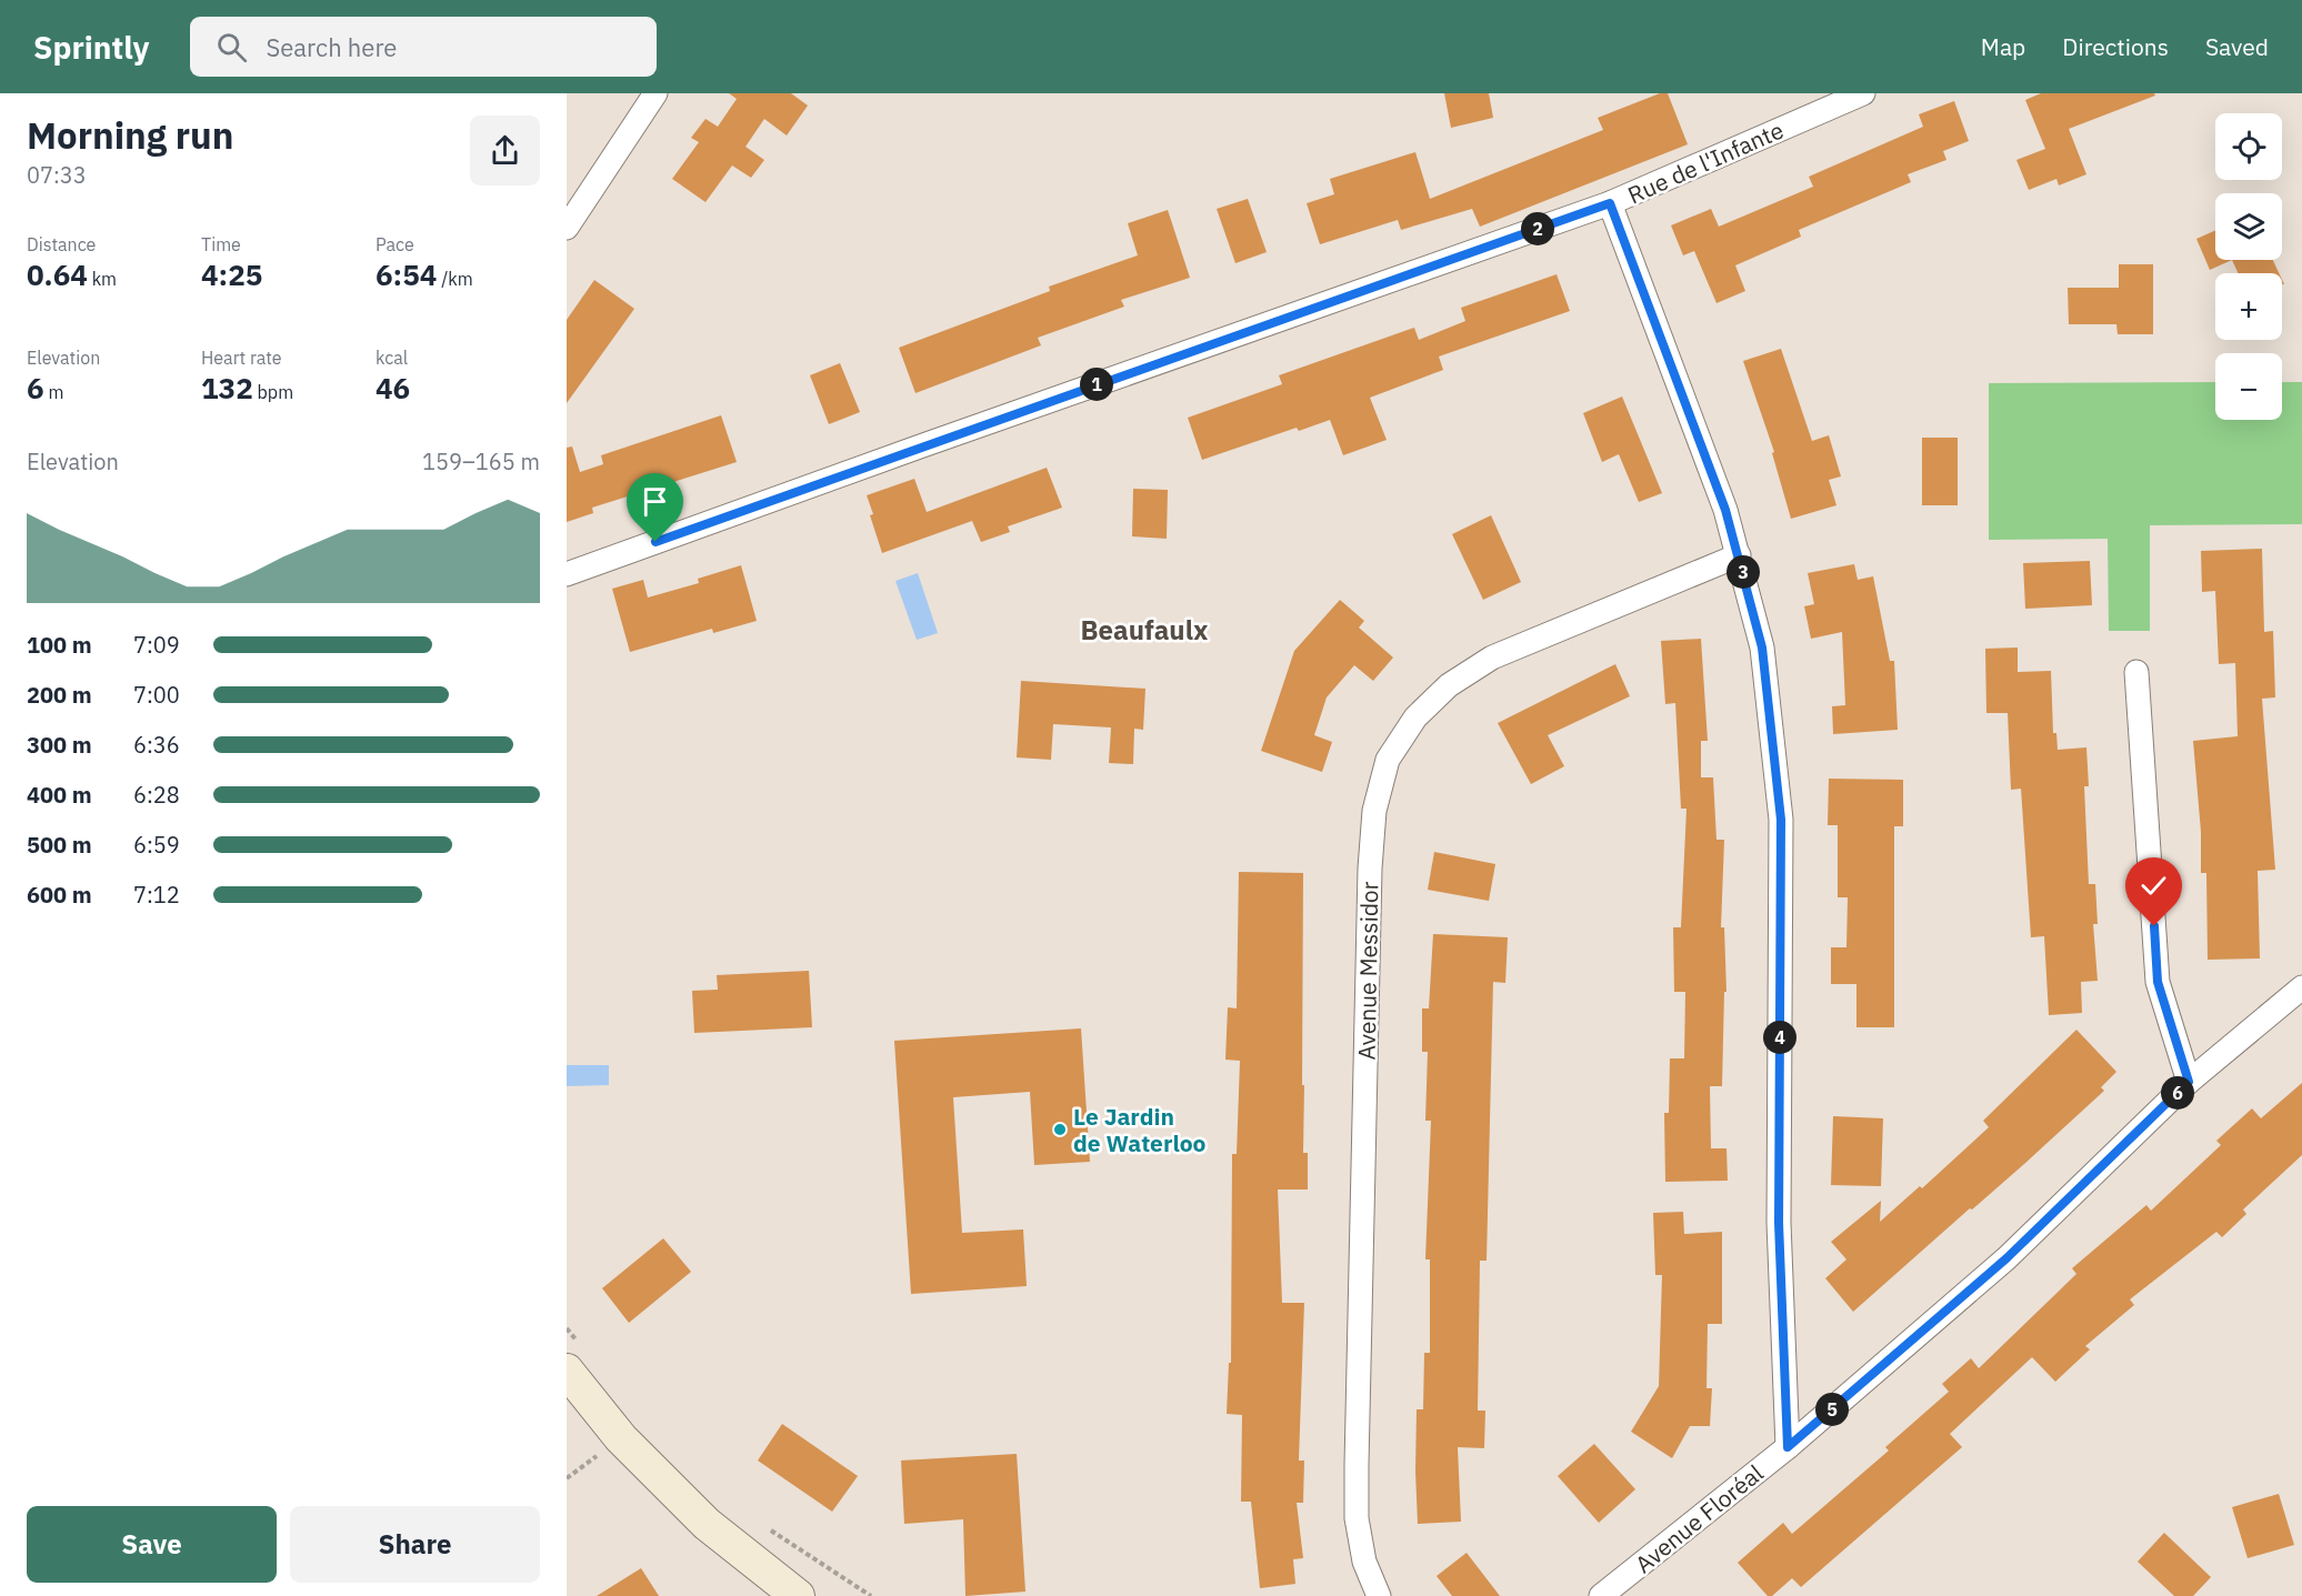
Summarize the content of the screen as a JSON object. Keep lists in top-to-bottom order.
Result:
{
  "streets": {
    "street": ["Rue de l'Infante", "Avenue Messidor", "Avenue Floréal"]
  },
  "districts": ["Beaufaulx"],
  "places": ["Le Jardin de Waterloo"],
  "page": {
    "header": "Sprintly",
    "search": "Search here",
    "nav": ["Map", "Directions", "Saved"],
    "heading": ["Morning run", "07:33"],
    "map_buttons": ["+", "−"],
    "stats": [
      ["Distance", "0.64 km"],
      ["Time", "4:25"],
      ["Pace", "6:54 /km"],
      ["Elevation", "6 m"],
      ["Heart rate", "132 bpm"],
      ["kcal", "46"]
    ],
    "pins": [
      "2",
      "1",
      "3",
      "4",
      "6",
      "5"
    ],
    "chart": ["Elevation", "159–165 m"],
    "list": [
      {
        "name": "100 m",
        "note": "7:09"
      },
      {
        "name": "200 m",
        "note": "7:00"
      },
      {
        "name": "300 m",
        "note": "6:36"
      },
      {
        "name": "400 m",
        "note": "6:28"
      },
      {
        "name": "500 m",
        "note": "6:59"
      },
      {
        "name": "600 m",
        "note": "7:12"
      }
    ],
    "buttons": ["Save", "Share"]
  }
}
